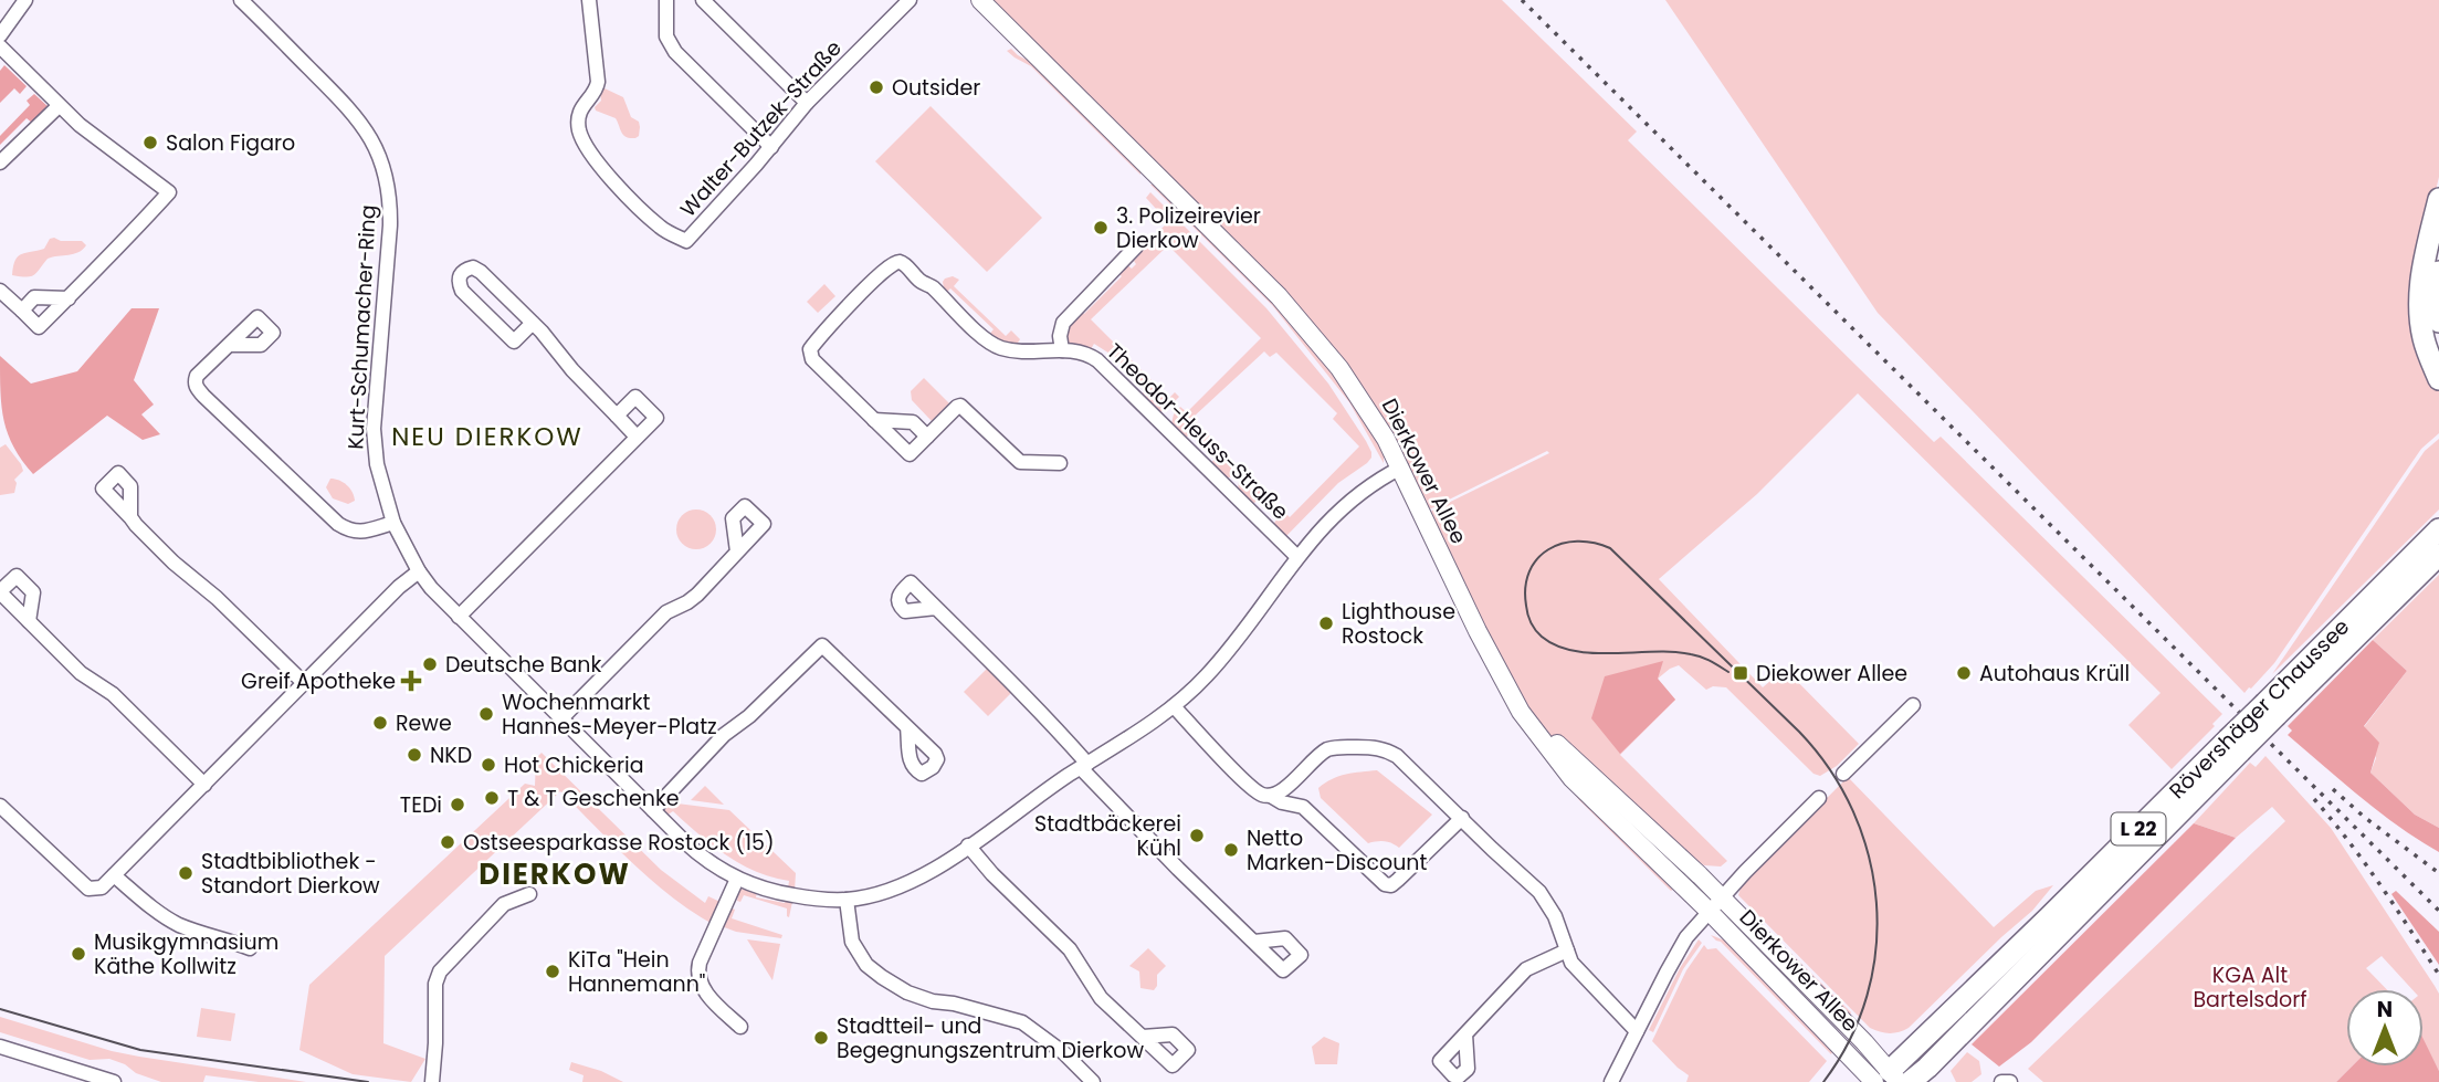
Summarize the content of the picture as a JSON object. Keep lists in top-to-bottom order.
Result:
{
  "streets": {
    "highway": ["Rövershäger Chaussee", "L 22"],
    "main road": ["Dierkower Allee"],
    "street": ["Walter-Butzek-Straße", "Kurt-Schumacher-Ring", "Theodor-Heuss-Straße"]
  },
  "crossings": [
    ["Kurt-Schumacher-Ring", "Theodor-Heuss-Straße"],
    ["Kurt-Schumacher-Ring", "Dierkower Allee"],
    ["Dierkower Allee", "Rövershäger Chaussee"]
  ],
  "districts": ["NEU DIERKOW", "DIERKOW"],
  "parks": ["KGA Alt Bartelsdorf"],
  "places": {
    "other": [
      "Outsider",
      "Salon Figaro",
      "3. Polizeirevier Dierkow",
      "Lighthouse Rostock",
      "Deutsche Bank",
      "Autohaus Krüll",
      "Wochenmarkt Hannes-Meyer-Platz",
      "Rewe",
      "NKD",
      "Hot Chickeria",
      "T & T Geschenke",
      "TEDi",
      "Stadtbäckerei Kühl",
      "Ostseesparkasse Rostock (15)",
      "Netto Marken-Discount",
      "Stadtbibliothek - Standort Dierkow",
      "Musikgymnasium Käthe Kollwitz",
      "KiTa \"Hein Hannemann\"",
      "Stadtteil- und Begegnungszentrum Dierkow"
    ],
    "transit": ["Diekower Allee"],
    "health": ["Greif Apotheke"]
  },
  "north": "top"
}
